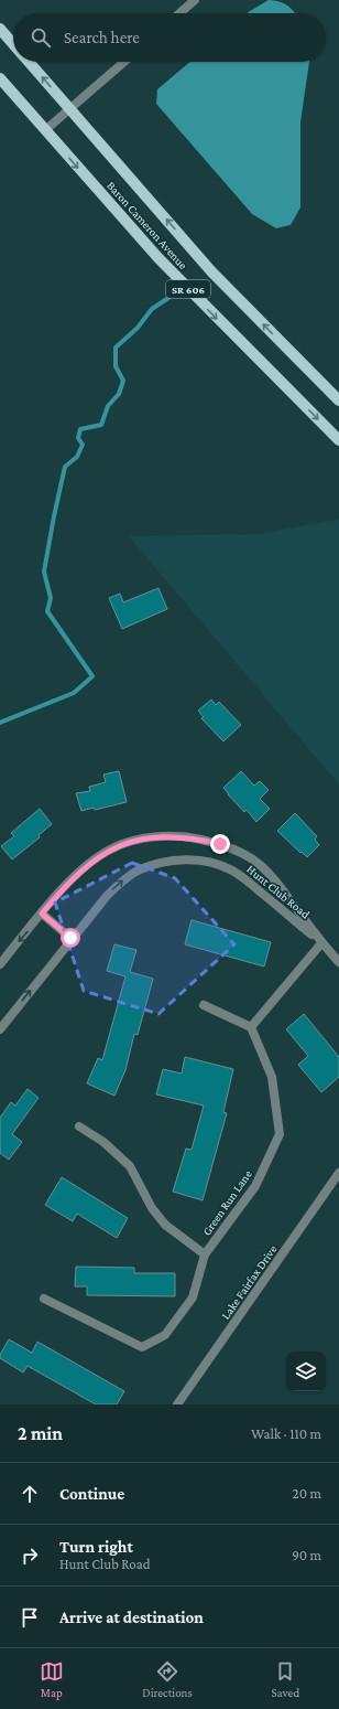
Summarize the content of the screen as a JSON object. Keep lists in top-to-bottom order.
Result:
{
  "streets": {
    "main road": ["Baron Cameron Avenue", "SR 606"],
    "street": ["Hunt Club Road", "Green Run Lane", "Lake Fairfax Drive"]
  },
  "page": {
    "search": "Search here",
    "heading": ["2 min", "Walk · 110 m"],
    "list": [
      ["Continue", "20 m"],
      ["Turn right", "Hunt Club Road", "90 m"],
      "Arrive at destination"
    ],
    "nav": ["Map", "Directions", "Saved"]
  }
}
